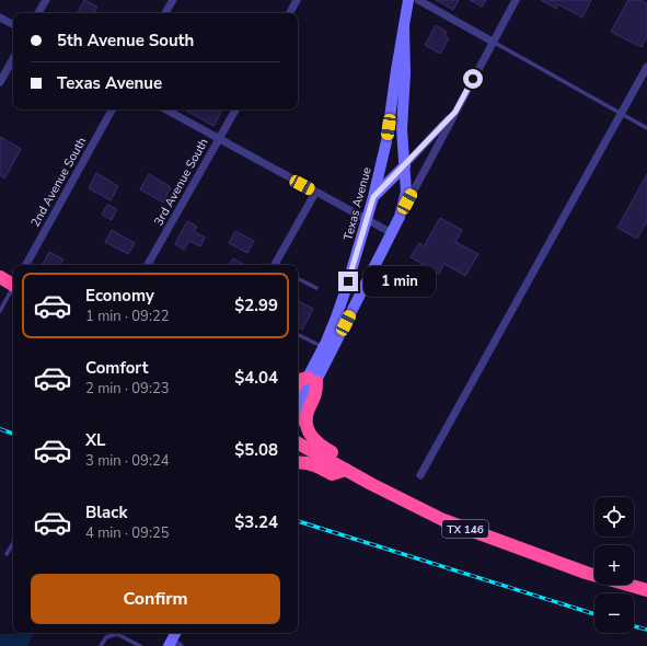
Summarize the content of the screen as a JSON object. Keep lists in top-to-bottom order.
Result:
{
  "streets": {
    "highway": ["TX 146"],
    "main road": ["Texas Avenue"],
    "street": ["2nd Avenue South", "3rd Avenue South"]
  },
  "page": {
    "banner": ["5th Avenue South", "Texas Avenue"],
    "bubble": "1 min",
    "list": [
      {
        "name": "Economy",
        "note": "1 min · 09:22",
        "value": "$2.99"
      },
      {
        "name": "Comfort",
        "note": "2 min · 09:23",
        "value": "$4.04"
      },
      {
        "name": "XL",
        "note": "3 min · 09:24",
        "value": "$5.08"
      },
      {
        "name": "Black",
        "note": "4 min · 09:25",
        "value": "$3.24"
      }
    ],
    "map_buttons": ["+", "−"],
    "buttons": "Confirm"
  }
}
